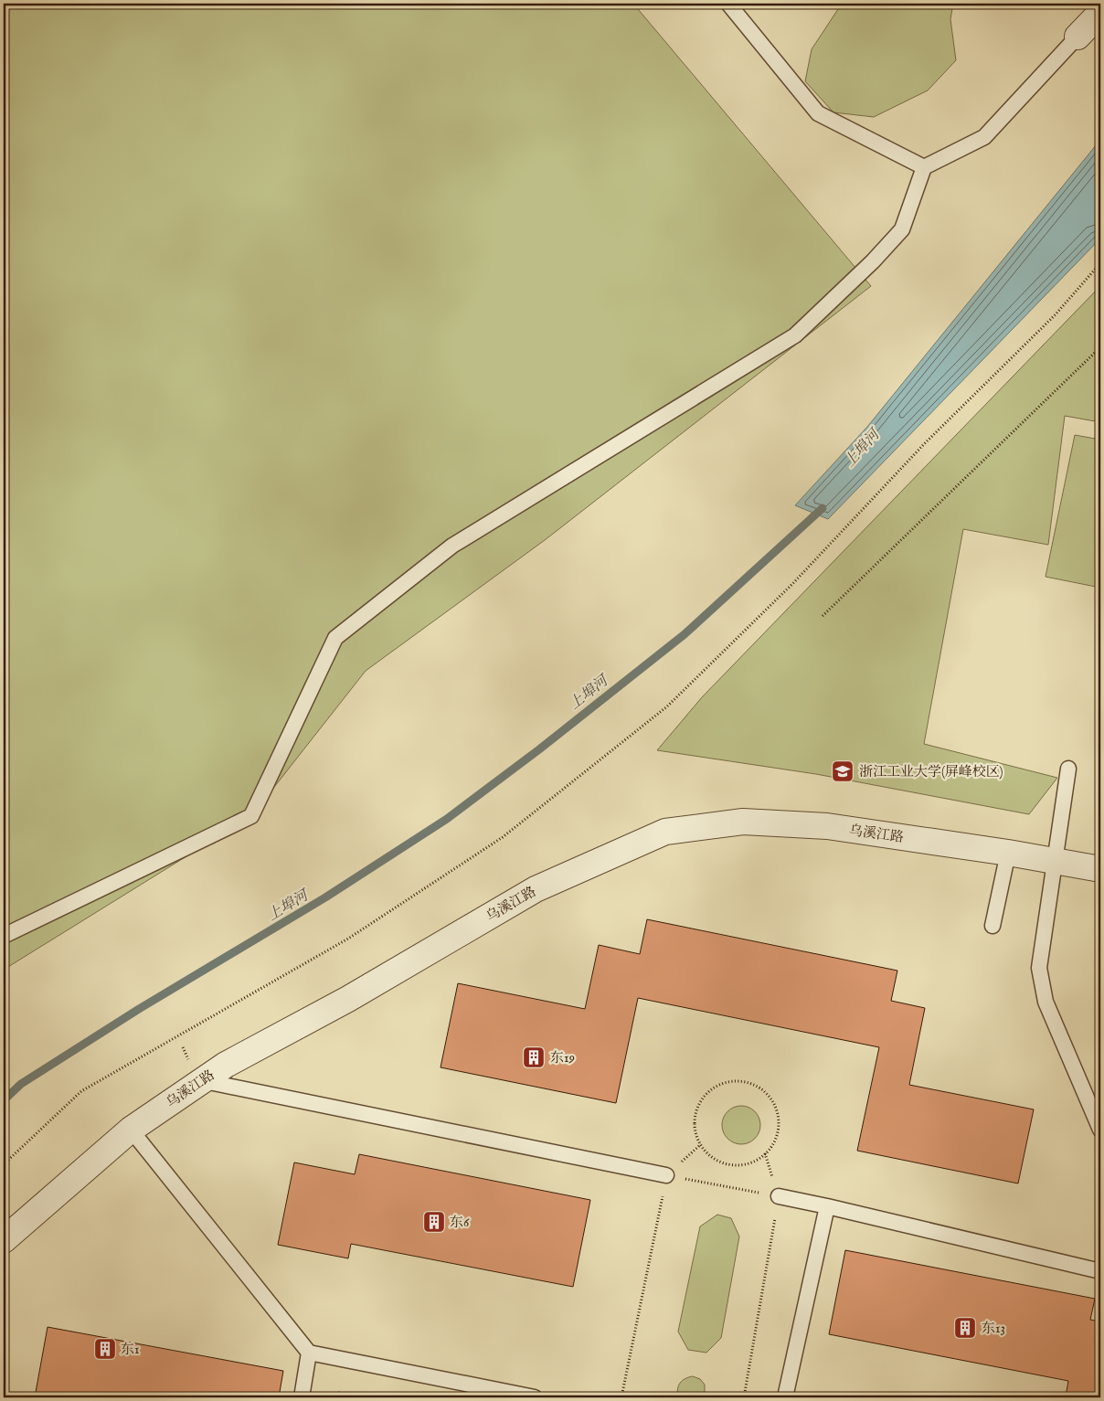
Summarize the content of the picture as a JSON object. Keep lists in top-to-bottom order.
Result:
{
  "streets": {
    "street": ["乌溪江路"]
  },
  "water": ["上埠河"],
  "places": {
    "school or university": ["浙江工业大学(屏峰校区)"],
    "building": [
      "东19",
      "东6",
      "东13",
      "东1"
    ]
  }
}
